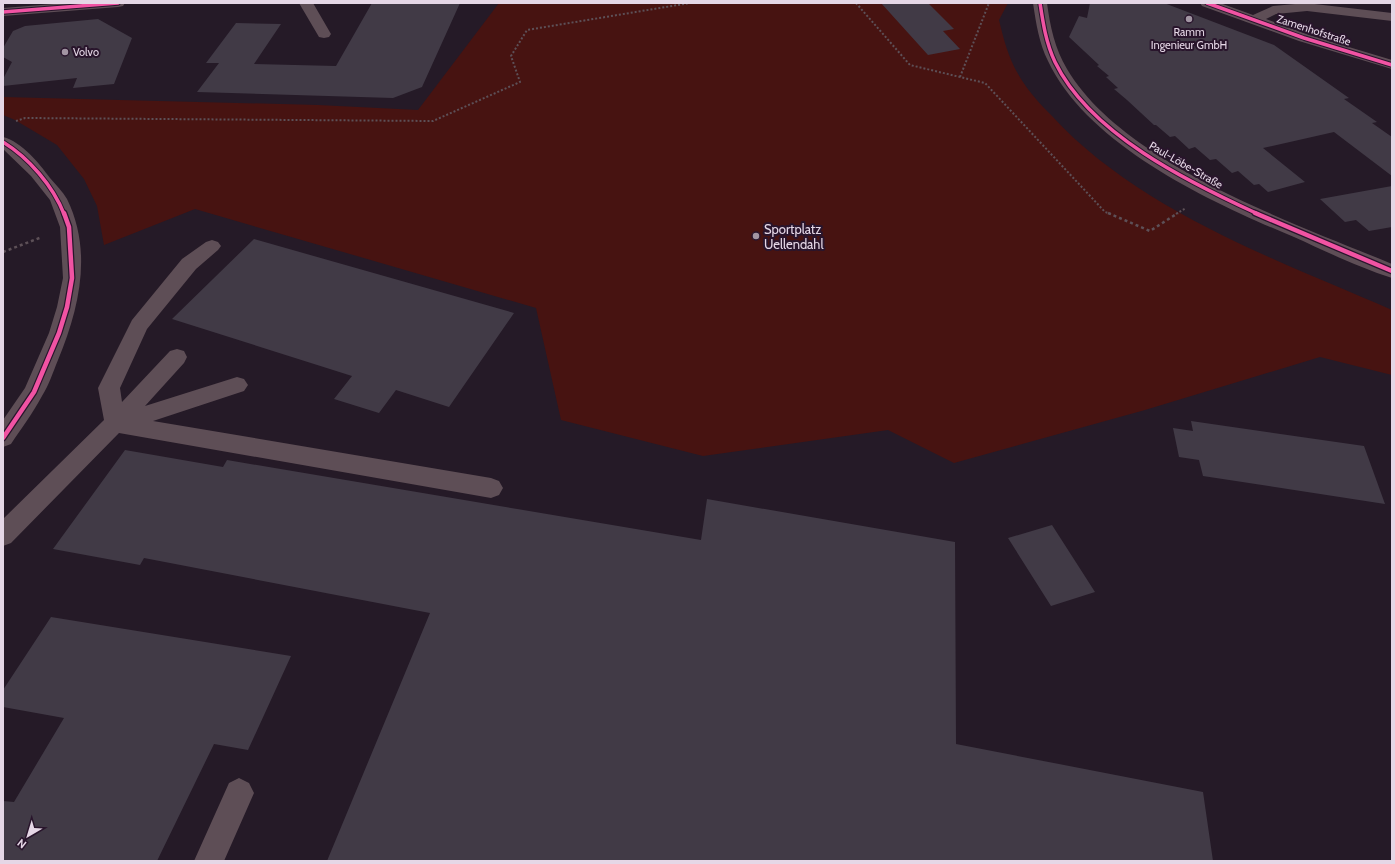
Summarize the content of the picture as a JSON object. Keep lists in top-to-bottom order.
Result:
{
  "streets": {
    "street": ["Zamenhofstraße", "Paul-Löbe-Straße"]
  },
  "places": ["Ramm Ingenieur GmbH", "Volvo", "Sportplatz Uellendahl"],
  "north": "bottom left"
}
